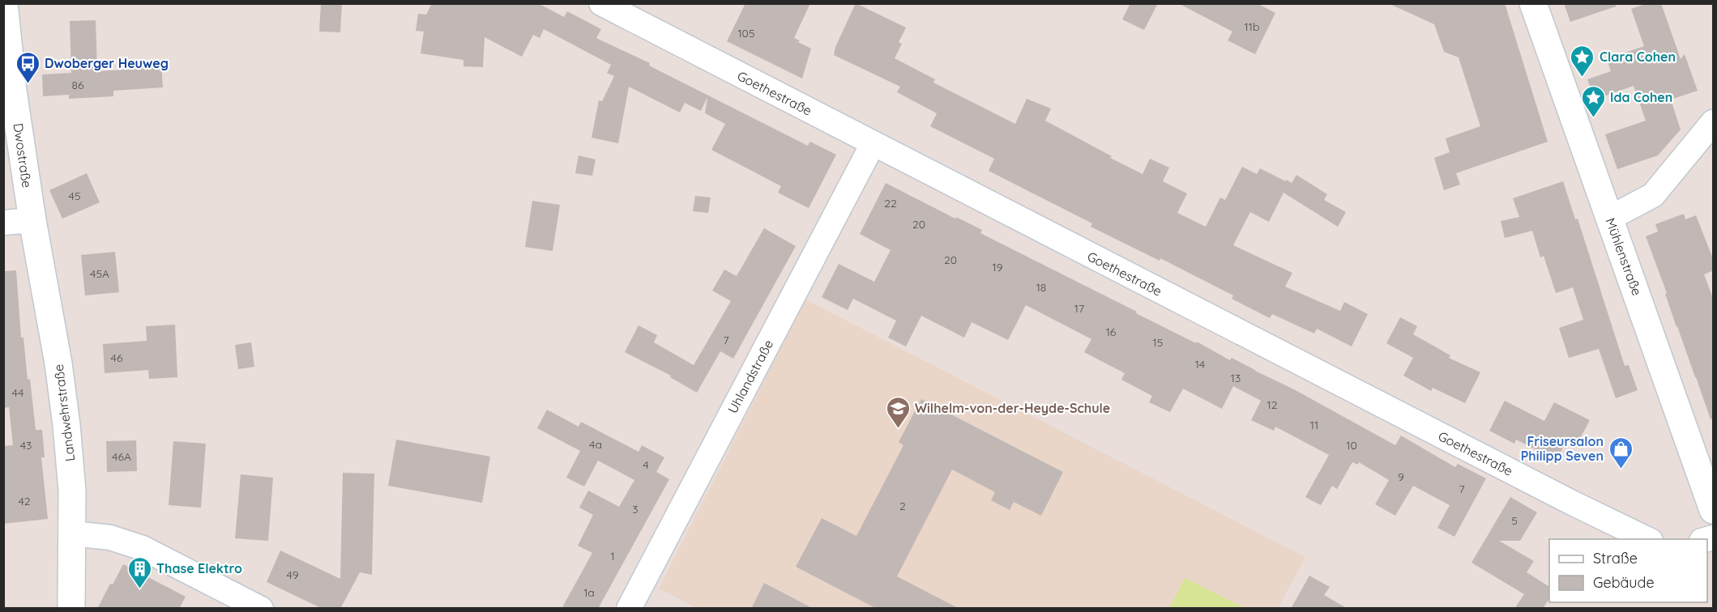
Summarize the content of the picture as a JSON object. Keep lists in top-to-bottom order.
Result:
{
  "streets": {
    "street": [
      "Goethestraße",
      "Dwostraße",
      "Mühlenstraße",
      "Uhlandstraße",
      "Landwehrstraße"
    ]
  },
  "crossings": [
    ["Goethestraße", "Uhlandstraße"],
    ["Dwostraße", "Landwehrstraße"]
  ],
  "places": {
    "place": ["Clara Cohen", "Ida Cohen"],
    "bus stop": ["Dwoberger Heuweg"],
    "school or university": ["Wilhelm-von-der-Heyde-Schule"],
    "shop": ["Friseursalon Philipp Seven"],
    "building": ["Thase Elektro"]
  },
  "house_numbers": [
    "11b",
    "105",
    "86",
    "45",
    "22",
    "20",
    "20",
    "19",
    "45A",
    "18",
    "17",
    "16",
    "7",
    "15",
    "46",
    "14",
    "13",
    "44",
    "12",
    "11",
    "4a",
    "43",
    "10",
    "46A",
    "4",
    "9",
    "7",
    "42",
    "2",
    "3",
    "5",
    "1",
    "49",
    "1a"
  ],
  "legend": ["Straße", "Gebäude"]
}
